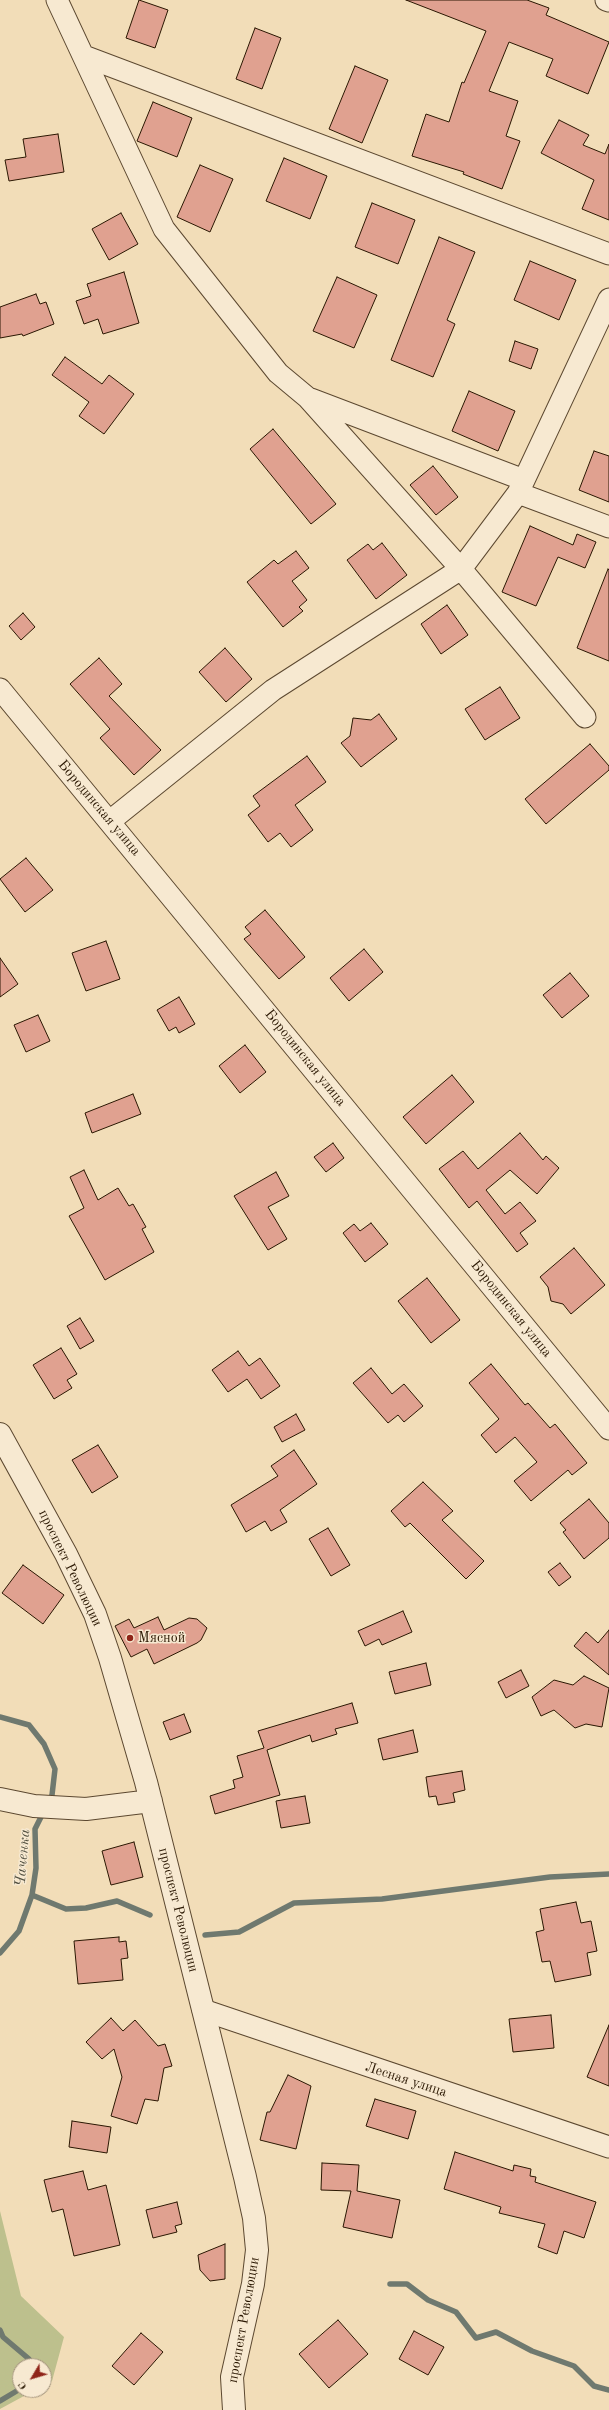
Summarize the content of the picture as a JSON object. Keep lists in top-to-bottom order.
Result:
{
  "streets": {
    "street": ["Бородинская улица", "проспект Революции", "Лесная улица"]
  },
  "crossings": [
    ["проспект Революции", "Лесная улица"]
  ],
  "water": ["Чаченка"],
  "places": ["Мясной"],
  "north": "bottom left"
}
